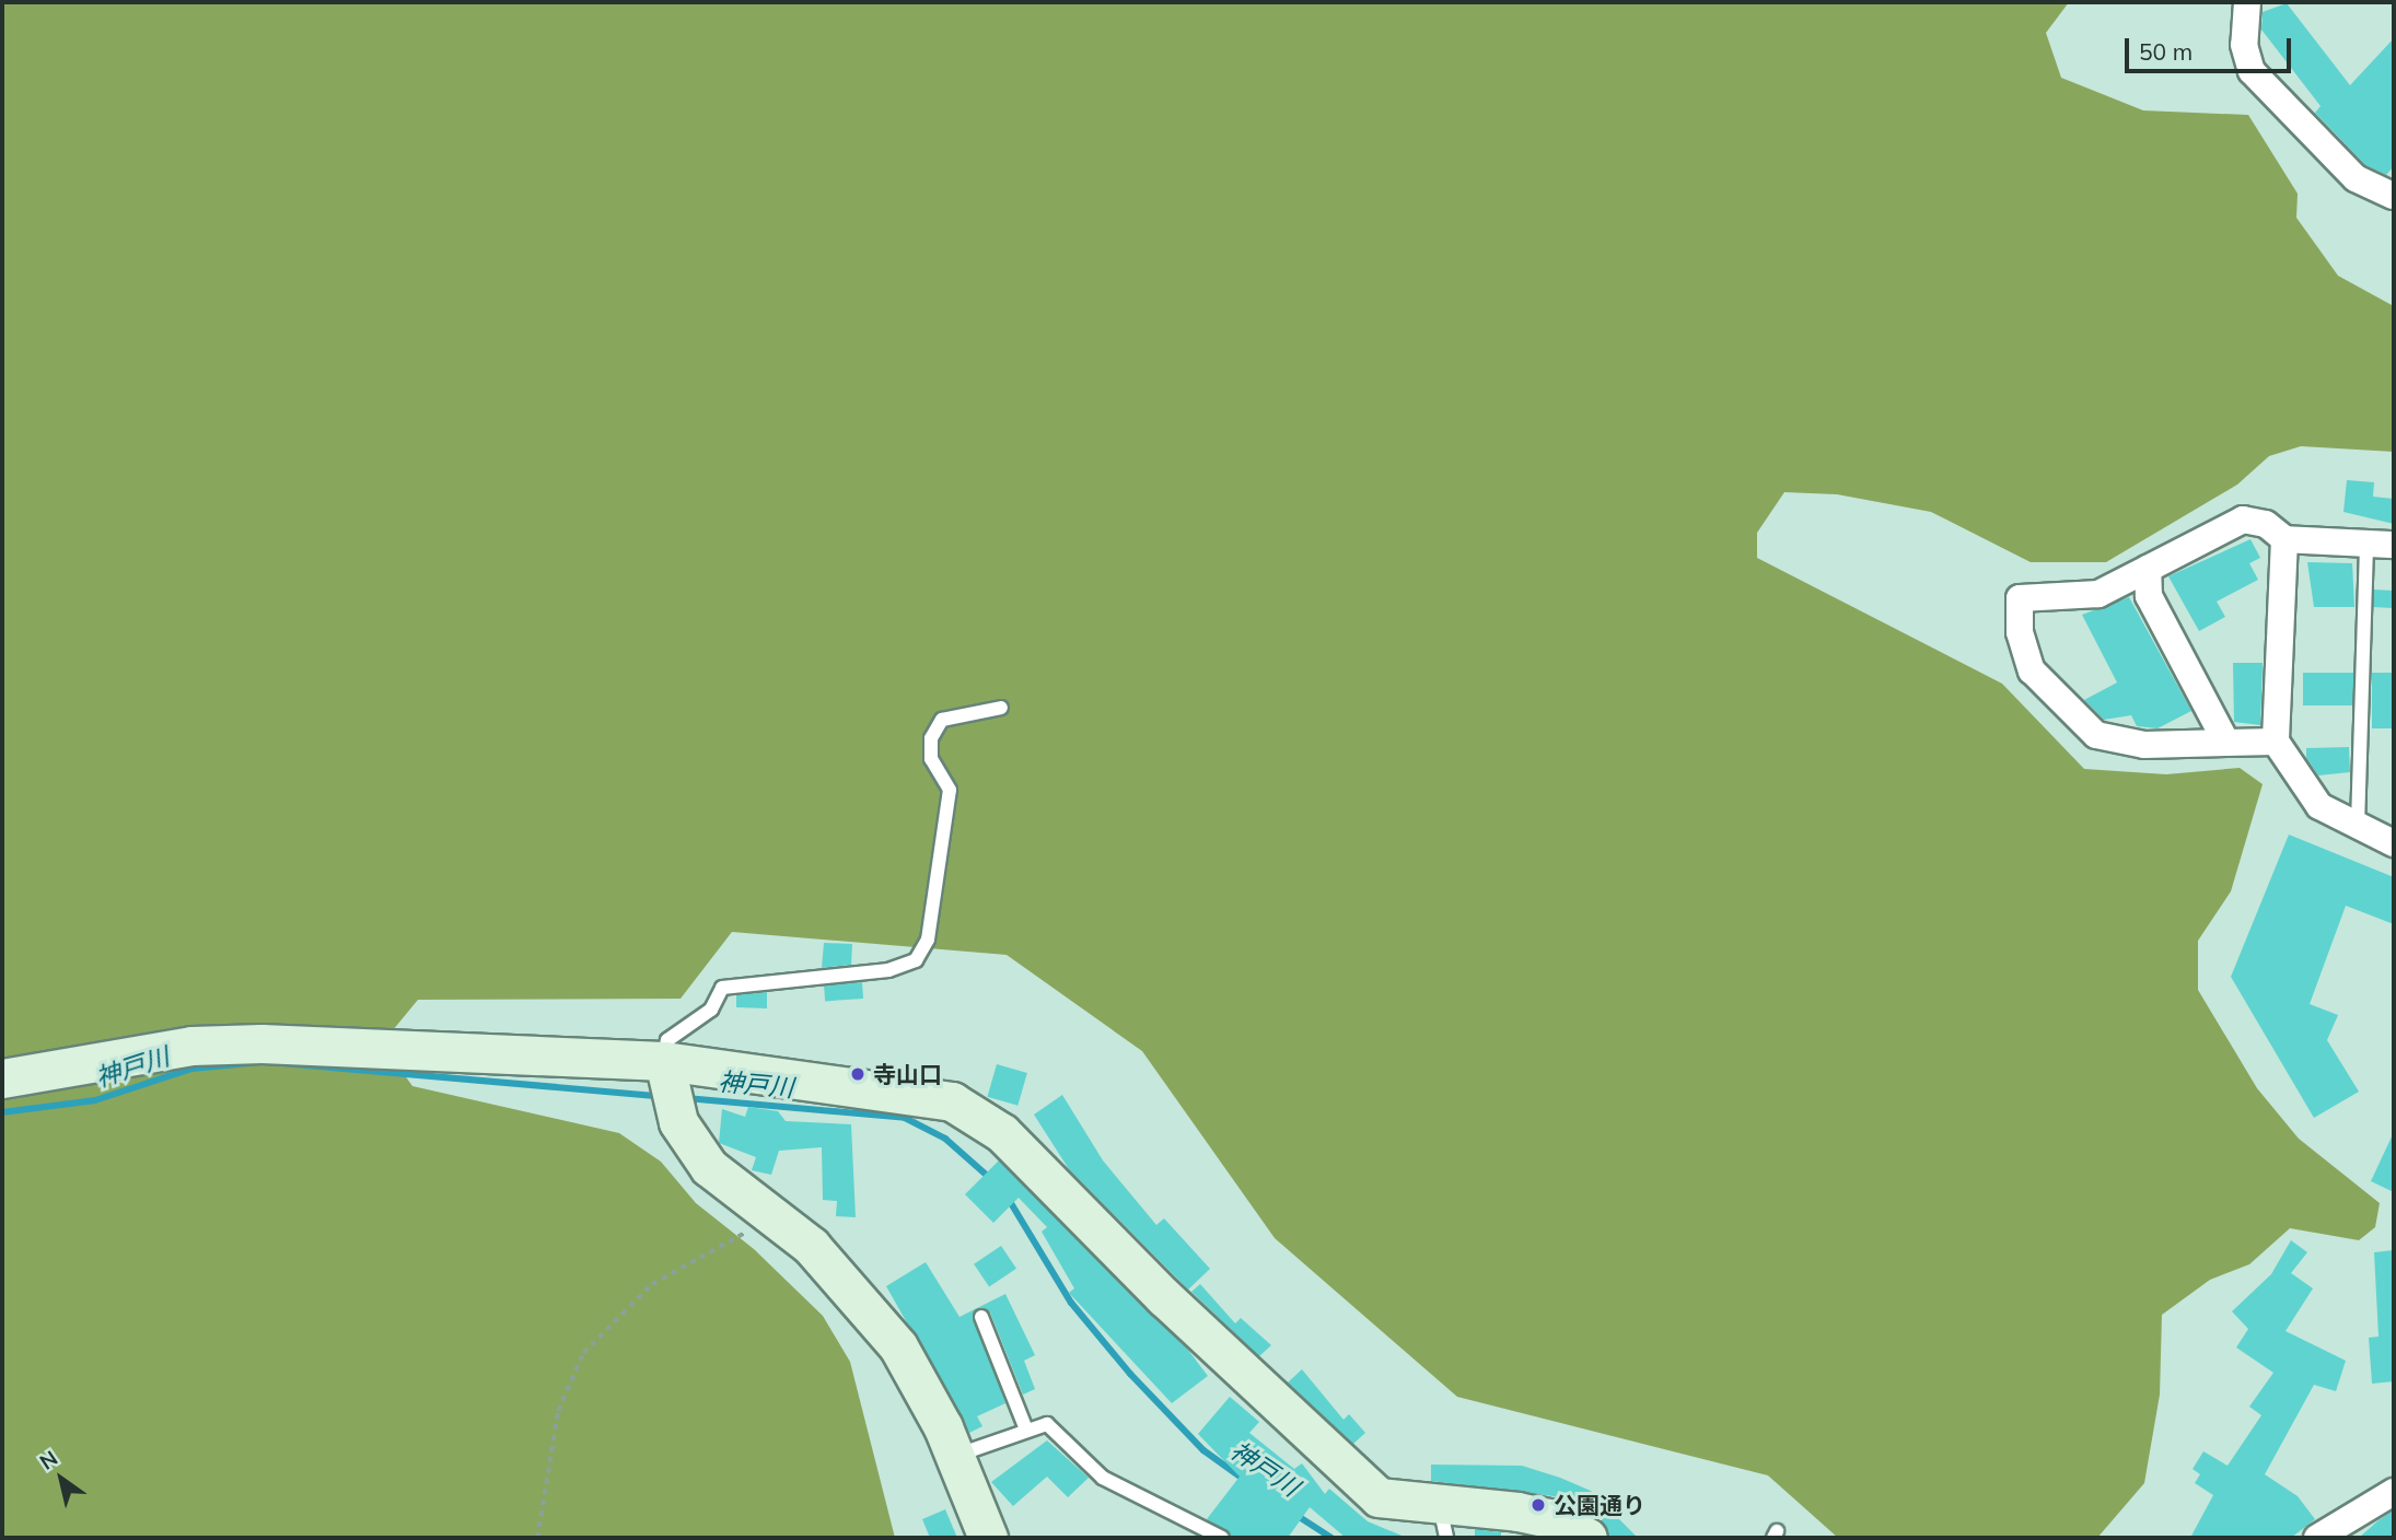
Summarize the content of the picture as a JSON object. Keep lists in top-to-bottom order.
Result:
{
  "water": ["神戸川"],
  "places": ["寺山口", "公園通り"],
  "scale_bar": "50 m",
  "north": "top left"
}
